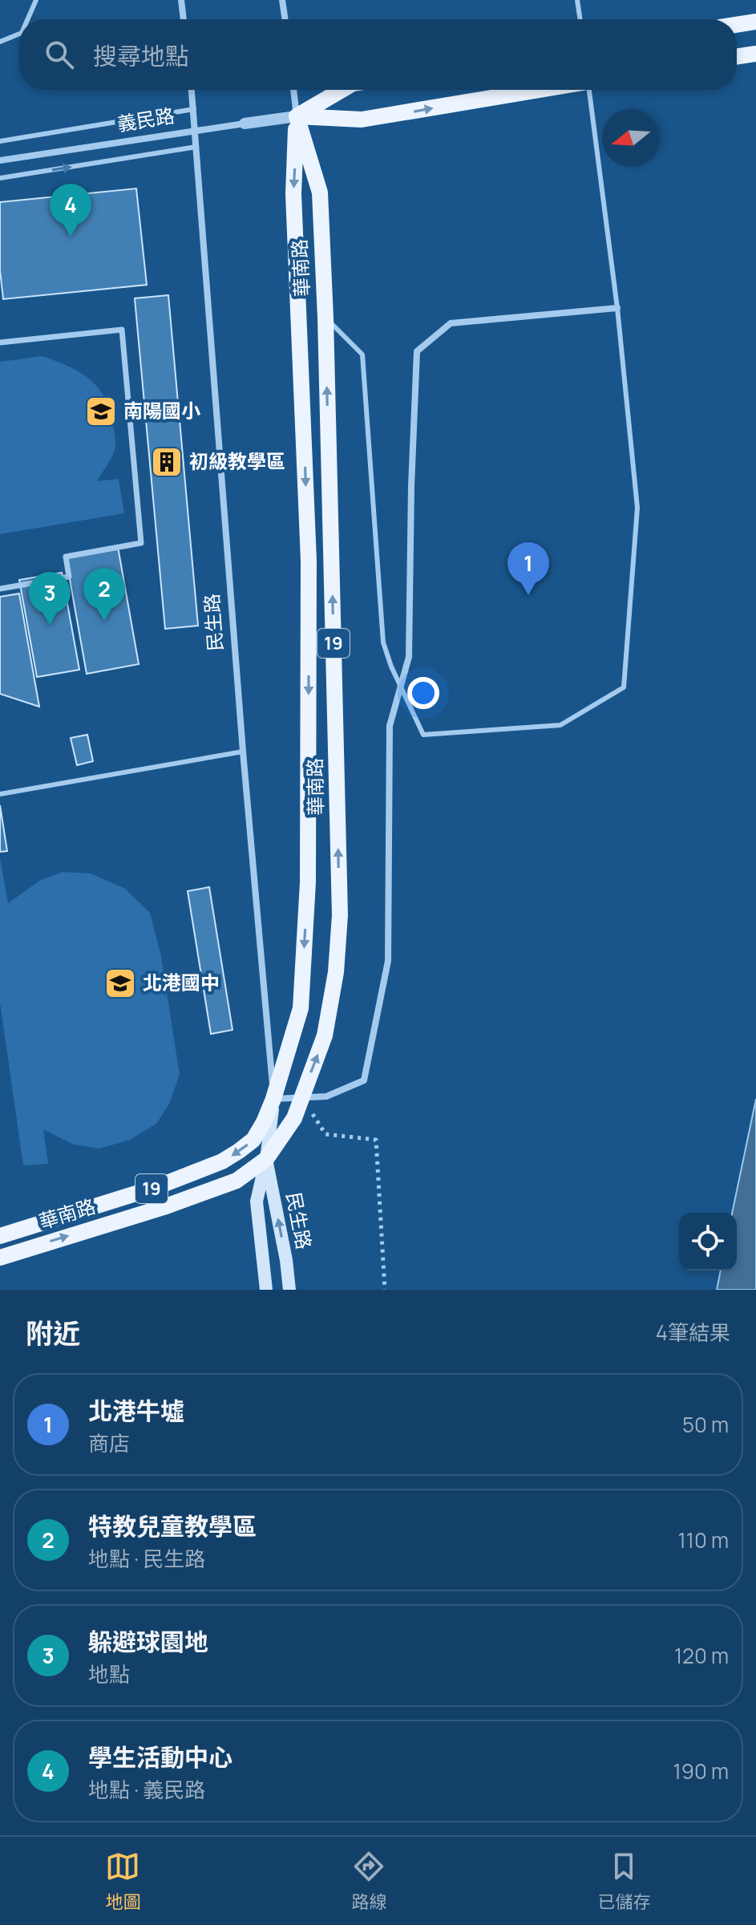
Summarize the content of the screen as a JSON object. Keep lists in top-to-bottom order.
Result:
{
  "streets": {
    "main road": ["華南路", "民生路", "19"],
    "street": ["義民路"]
  },
  "crossings": [
    ["義民路", "華南路"],
    ["義民路", "民生路"],
    ["華南路", "民生路"]
  ],
  "places": {
    "school or university": ["南陽國小", "北港國中"],
    "building": ["初級教學區"]
  },
  "north": "left",
  "page": {
    "search": "搜尋地點",
    "pins": [
      "4",
      "1",
      "2",
      "3"
    ],
    "heading": ["附近", "4筆結果"],
    "list": [
      {
        "mark": "1",
        "name": "北港牛墟",
        "note": "商店",
        "value": "50 m"
      },
      {
        "mark": "2",
        "name": "特教兒童教學區",
        "note": "地點 · 民生路",
        "value": "110 m"
      },
      {
        "mark": "3",
        "name": "躲避球園地",
        "note": "地點",
        "value": "120 m"
      },
      {
        "mark": "4",
        "name": "學生活動中心",
        "note": "地點 · 義民路",
        "value": "190 m"
      }
    ],
    "nav": ["地圖", "路線", "已儲存"]
  }
}
